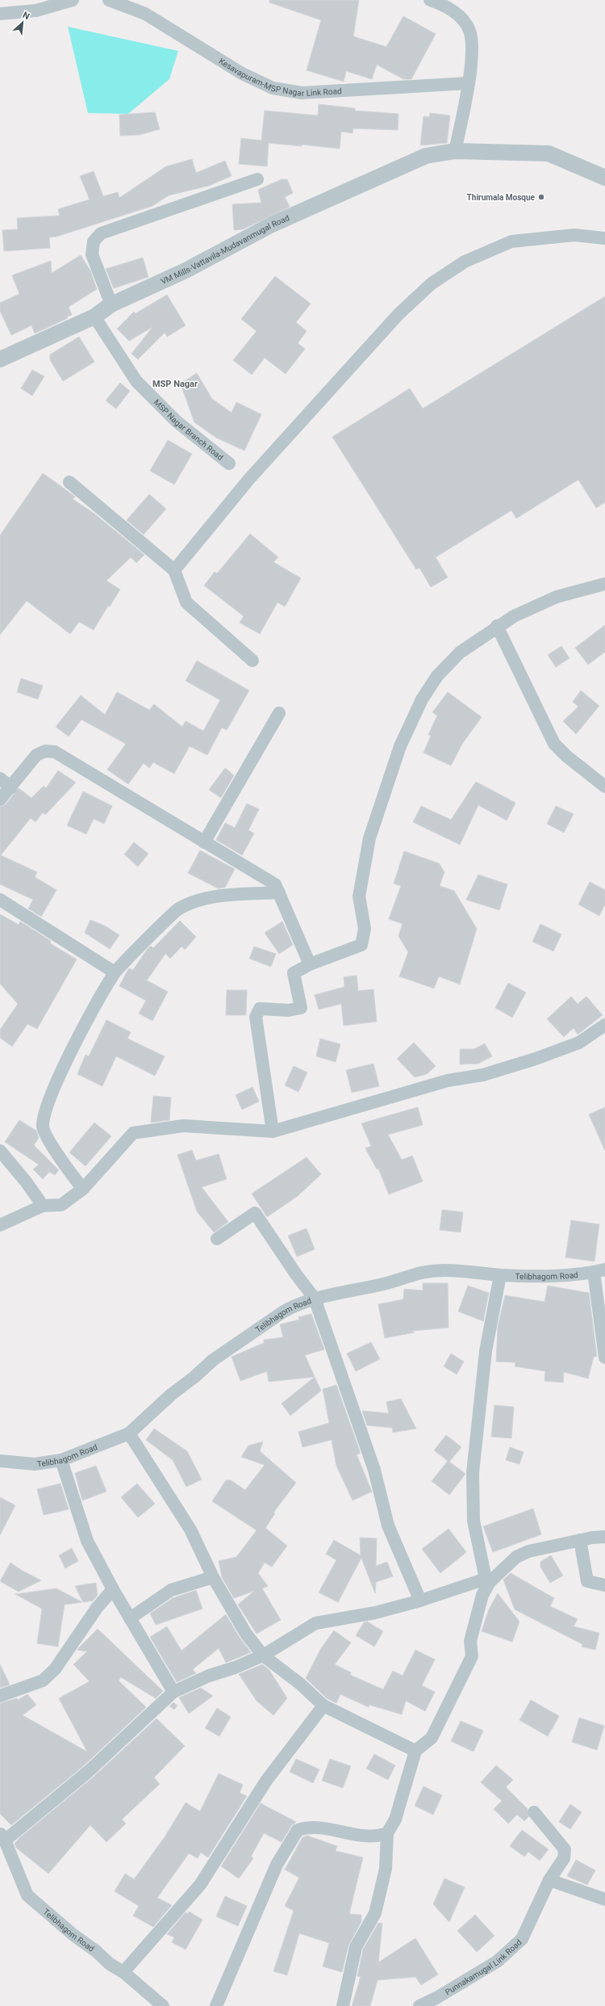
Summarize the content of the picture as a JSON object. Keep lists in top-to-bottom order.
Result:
{
  "streets": {
    "street": [
      "Kesavapuram-MSP Nagar Link Road",
      "VM Mills-Vattavila-Mudavanmugal Road",
      "MSP Nagar Branch Road",
      "Telibhagom Road",
      "Punnakamugal Link Road"
    ]
  },
  "crossings": [
    ["VM Mills-Vattavila-Mudavanmugal Road", "MSP Nagar Branch Road"]
  ],
  "districts": ["MSP Nagar"],
  "places": ["Thirumala Mosque"],
  "north": "top right"
}
